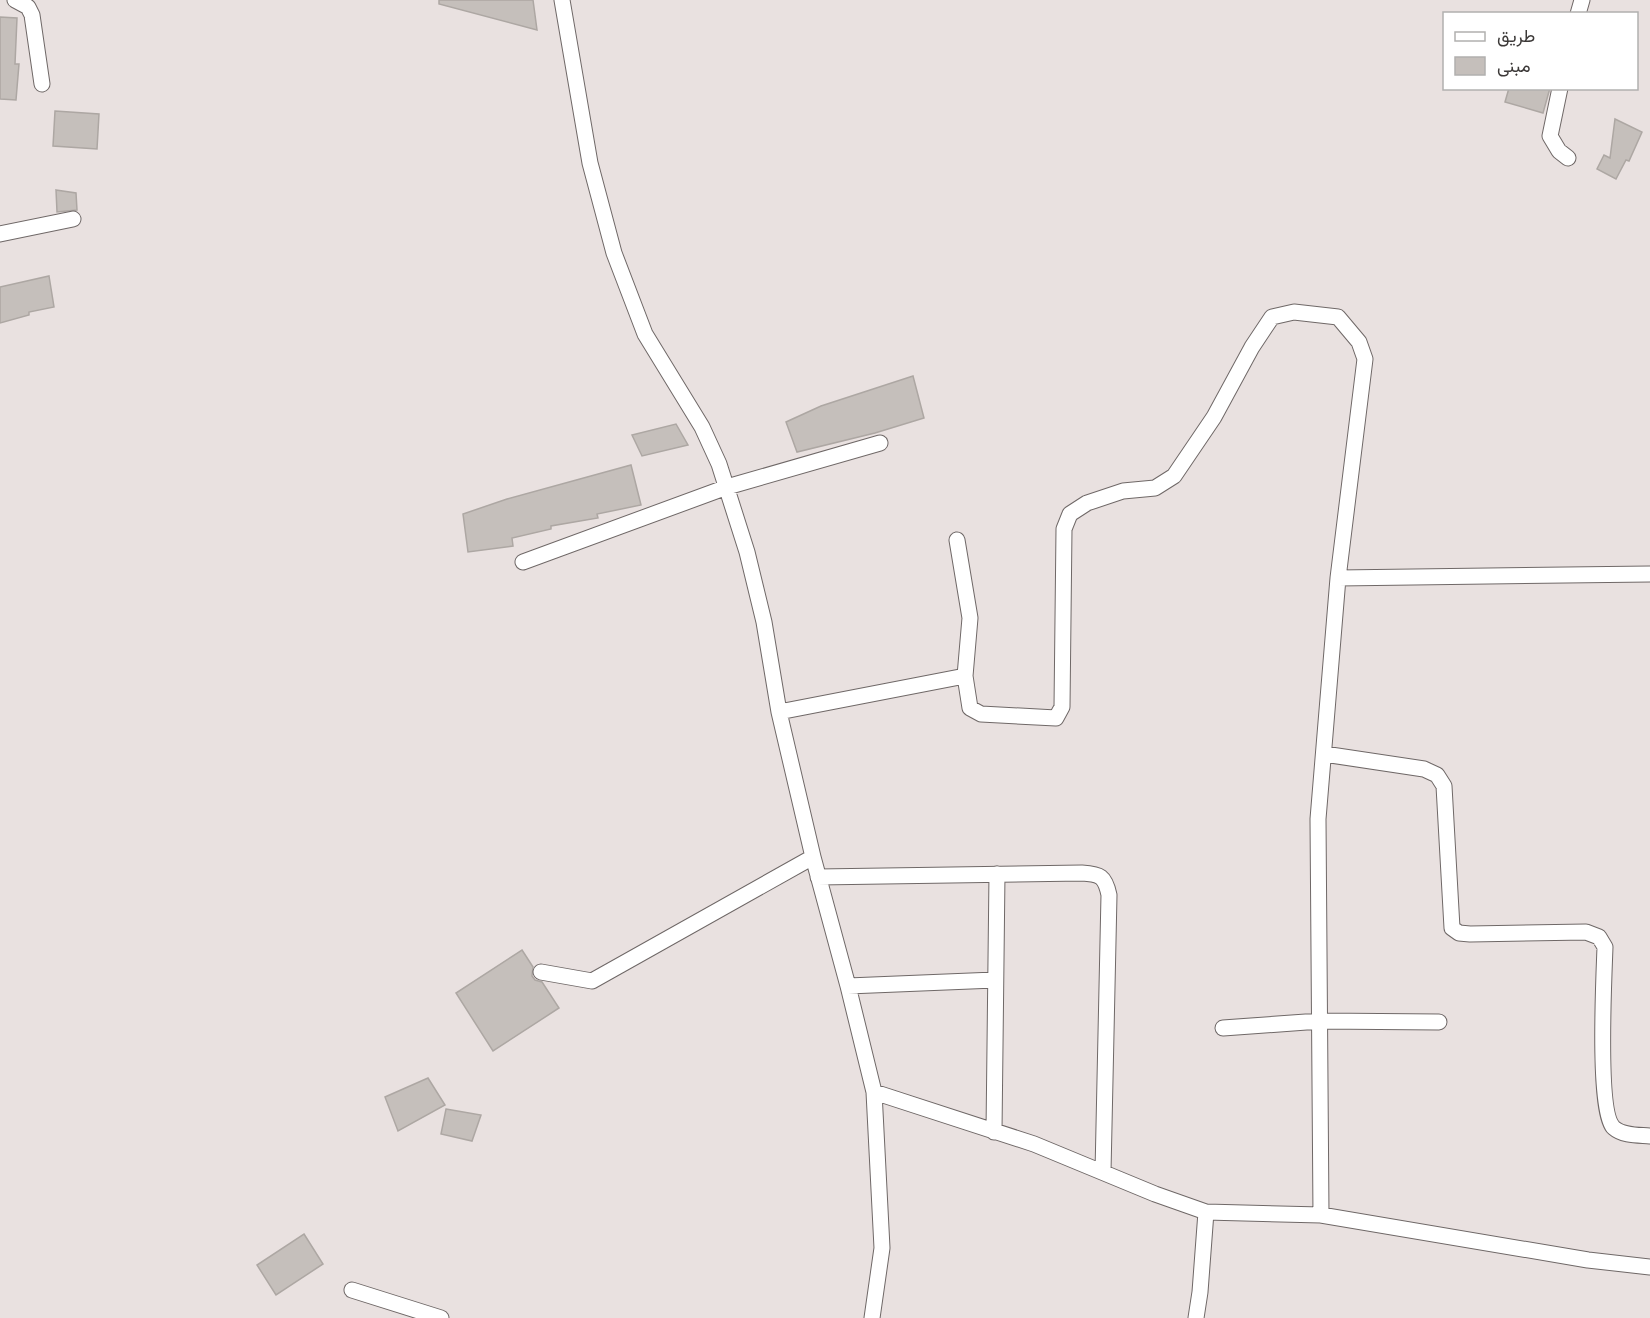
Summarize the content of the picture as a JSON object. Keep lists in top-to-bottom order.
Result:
{
  "legend": ["طريق", "مبنى"]
}
